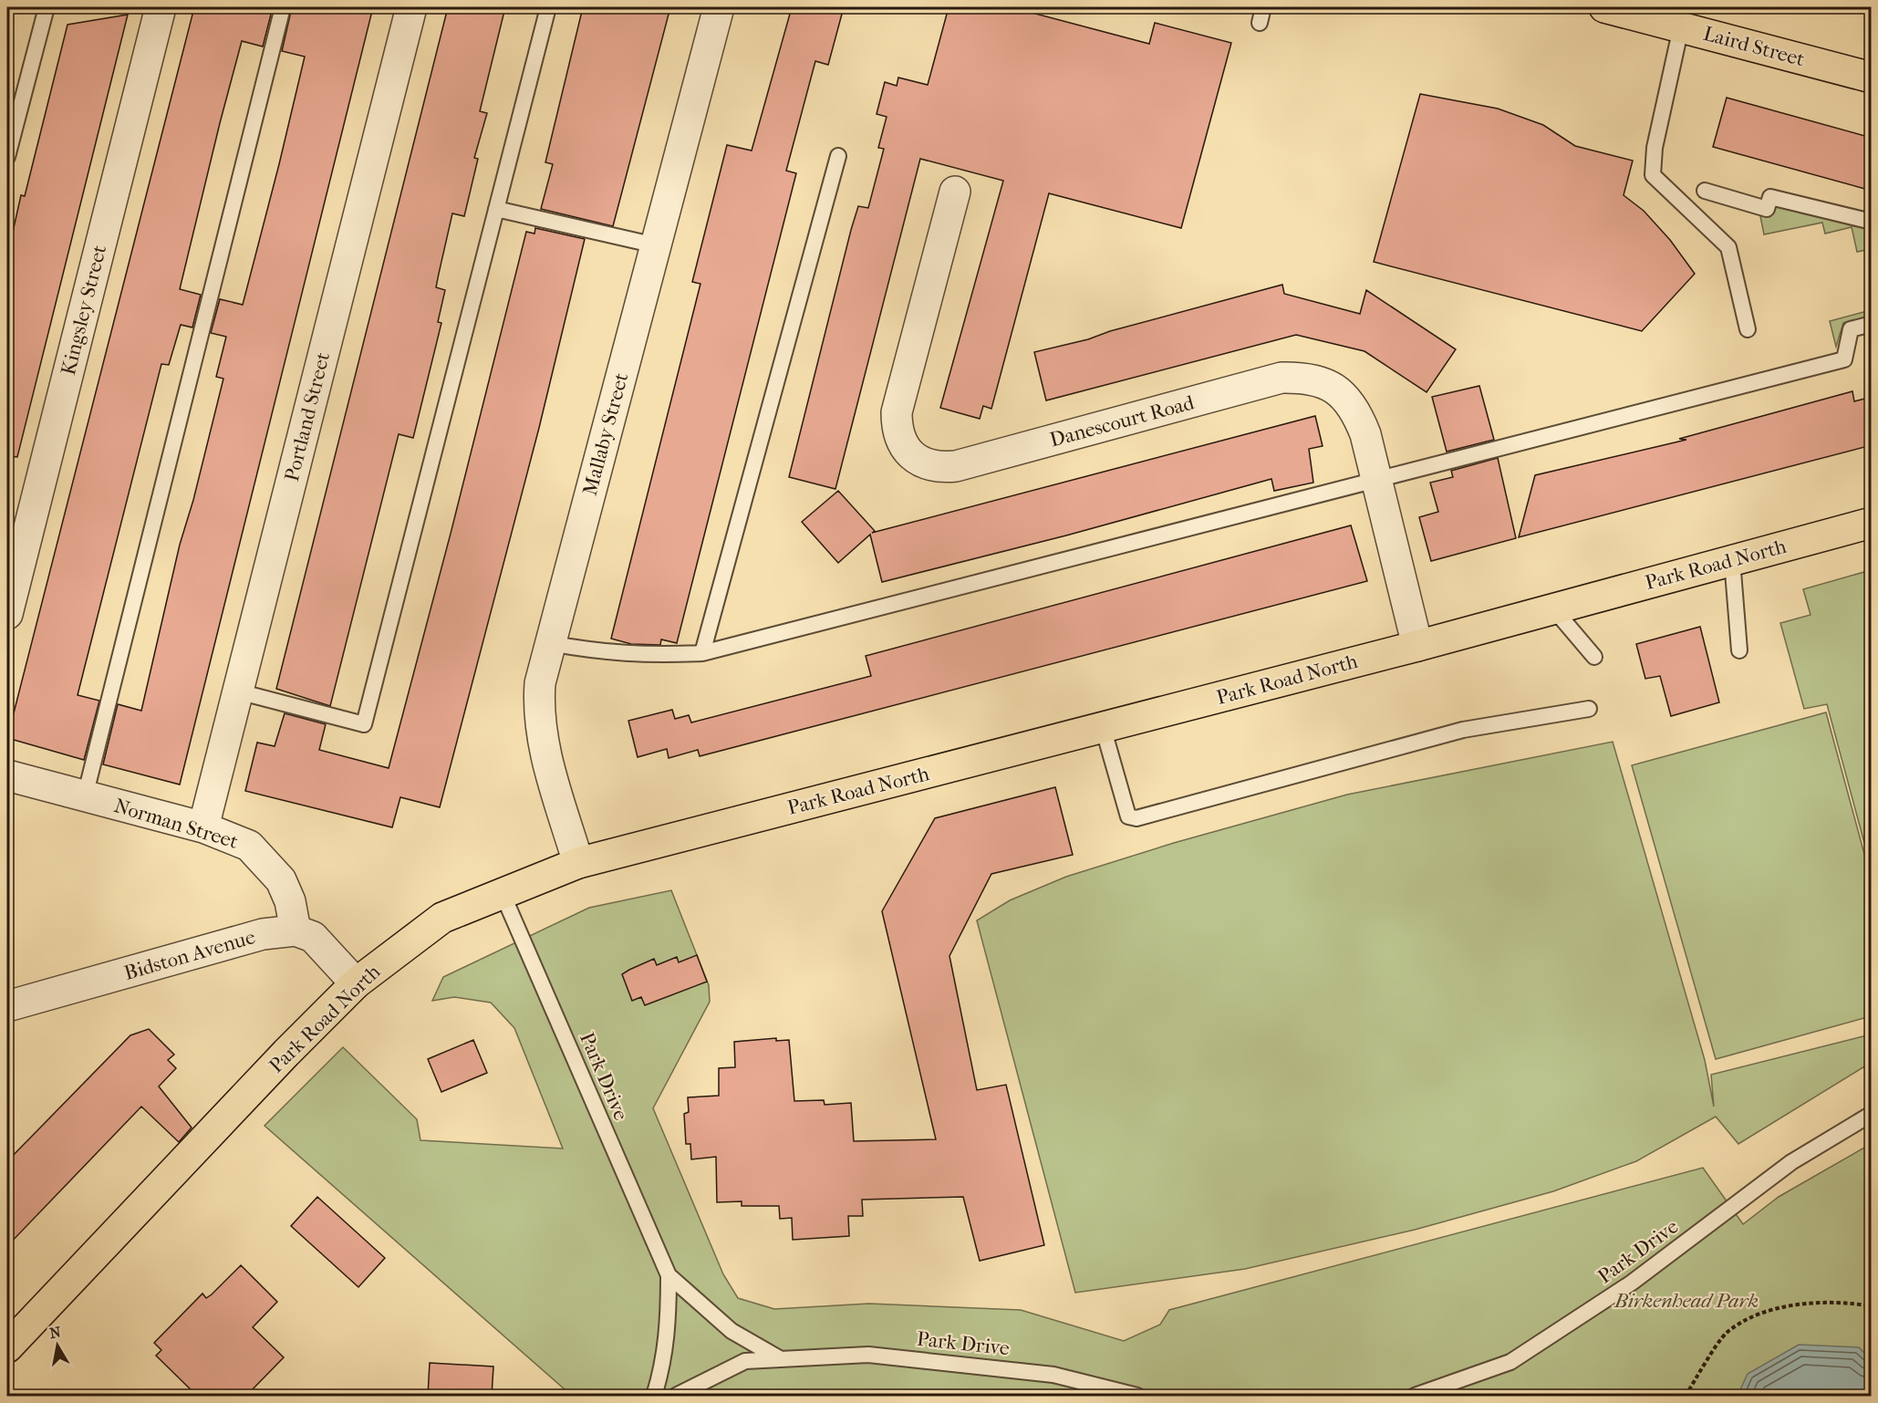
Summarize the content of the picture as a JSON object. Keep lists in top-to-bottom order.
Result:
{
  "streets": {
    "main road": ["Laird Street", "Park Road North"],
    "street": [
      "Kingsley Street",
      "Portland Street",
      "Danescourt Road",
      "Mallaby Street",
      "Norman Street",
      "Bidston Avenue"
    ],
    "lane": ["Park Drive"]
  },
  "crossings": [
    ["Portland Street", "Norman Street"],
    ["Danescourt Road", "Park Road North"],
    ["Mallaby Street", "Park Road North"],
    ["Park Road North", "Park Drive"],
    ["Norman Street", "Bidston Avenue"]
  ],
  "parks": ["Birkenhead Park"],
  "north": "top"
}
